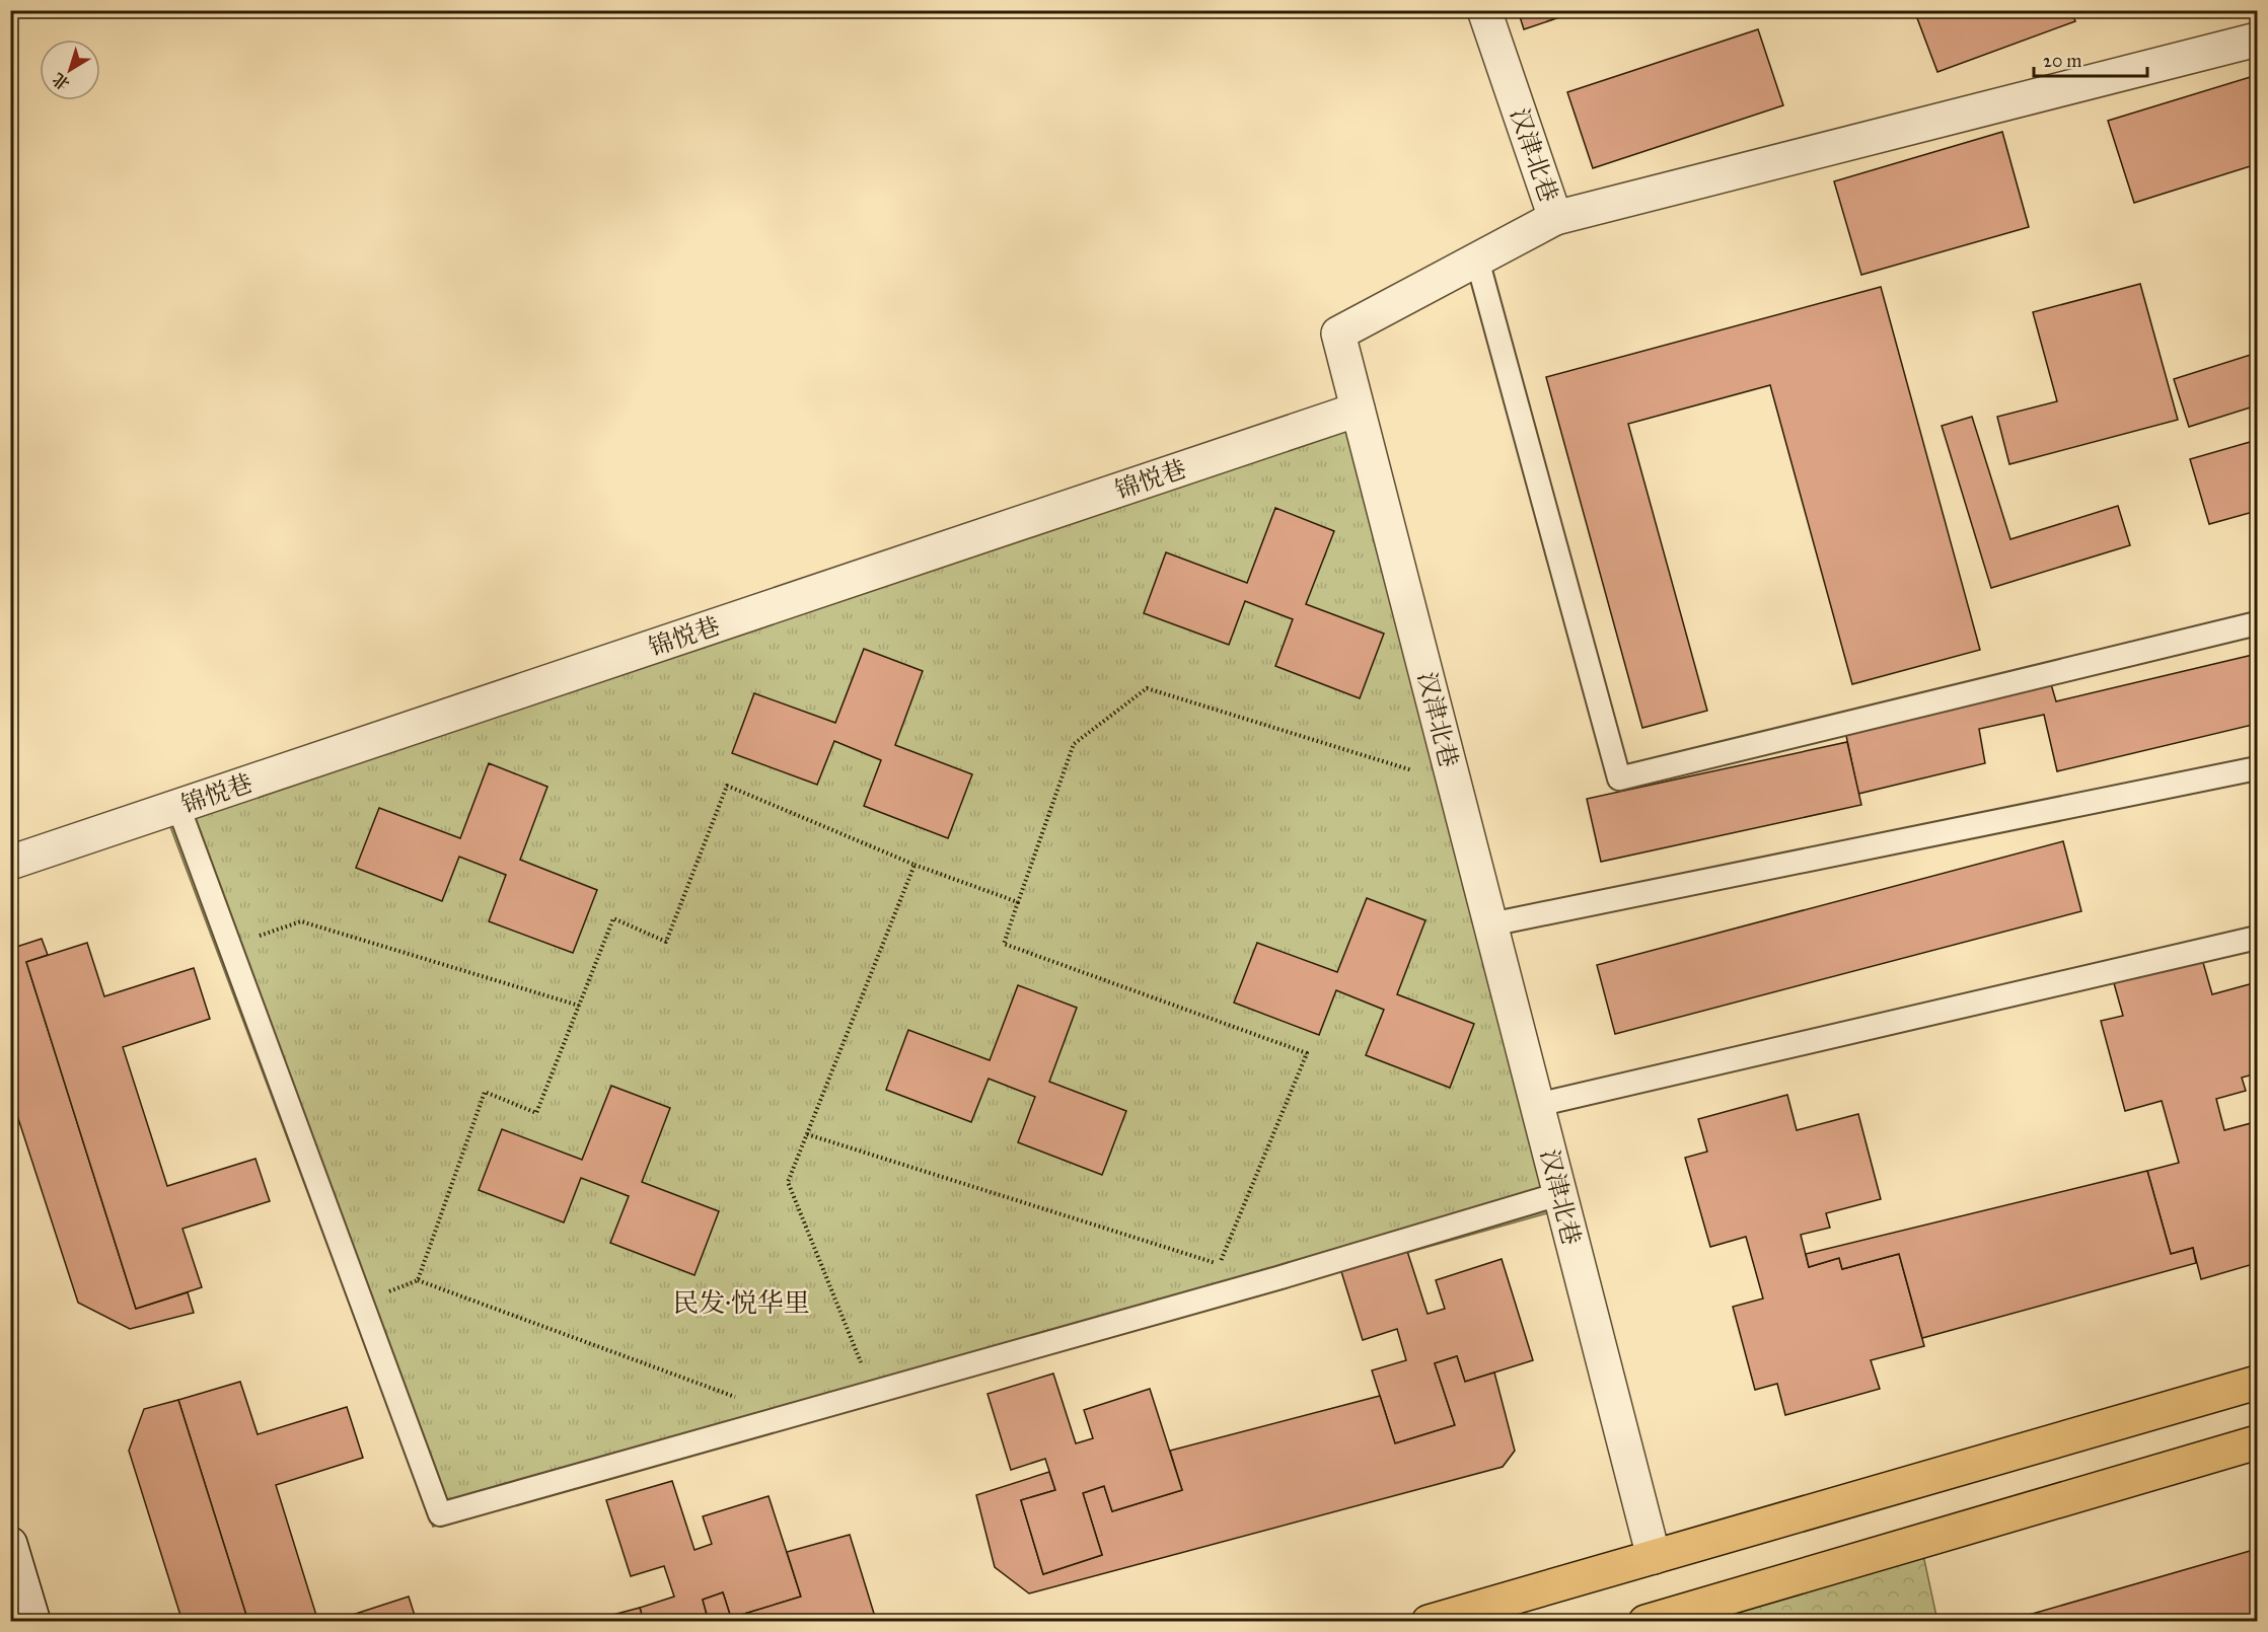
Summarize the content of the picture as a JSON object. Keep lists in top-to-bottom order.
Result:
{
  "streets": {
    "street": ["汉津北巷", "锦悦巷"]
  },
  "crossings": [
    ["汉津北巷", "锦悦巷"]
  ],
  "districts": ["民发·悦华里"],
  "scale_bar": "20 m",
  "north": "bottom left"
}
